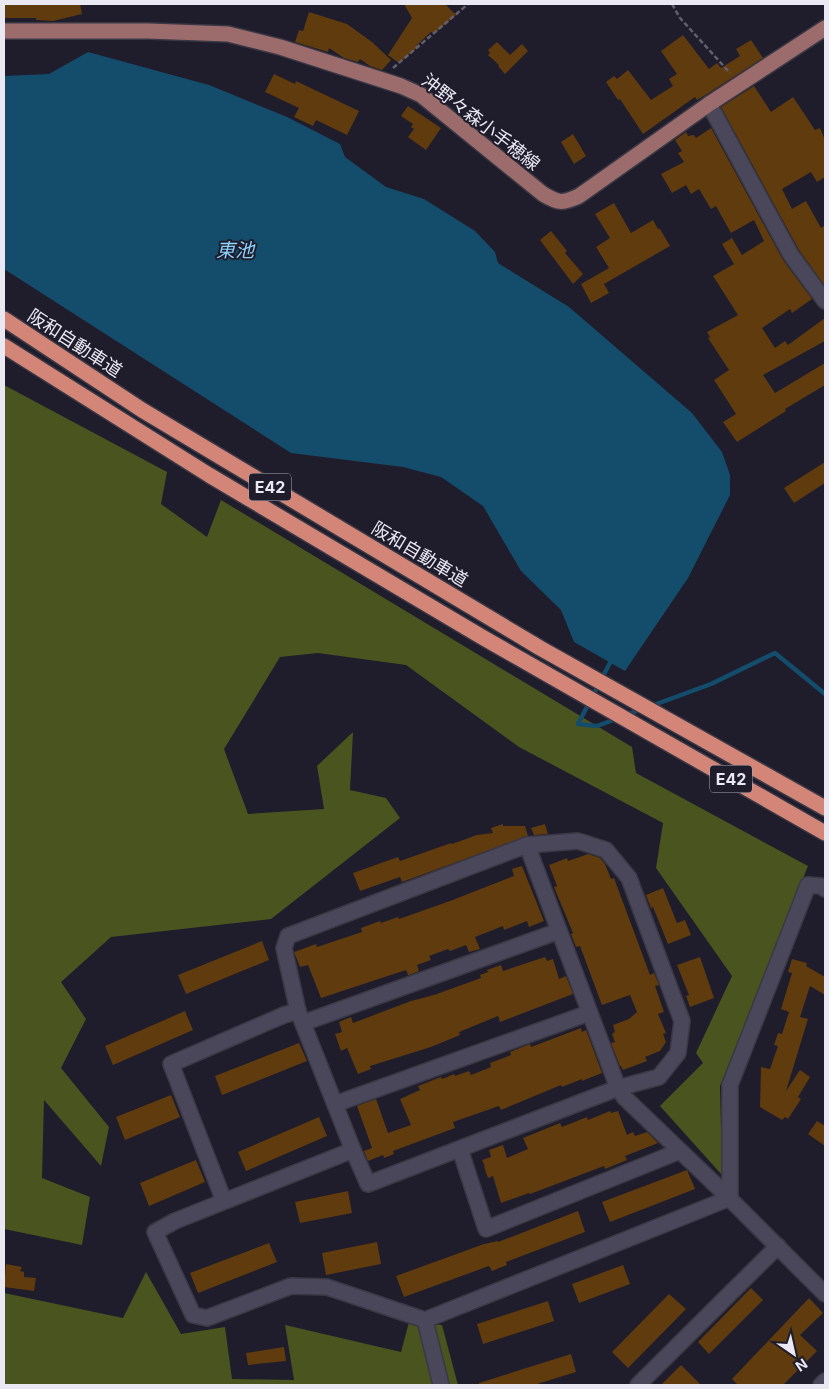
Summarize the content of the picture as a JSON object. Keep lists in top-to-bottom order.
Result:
{
  "streets": {
    "highway": ["阪和自動車道", "E42"],
    "main road": ["沖野々森小手穂線"]
  },
  "water": ["東池"],
  "north": "bottom right"
}
